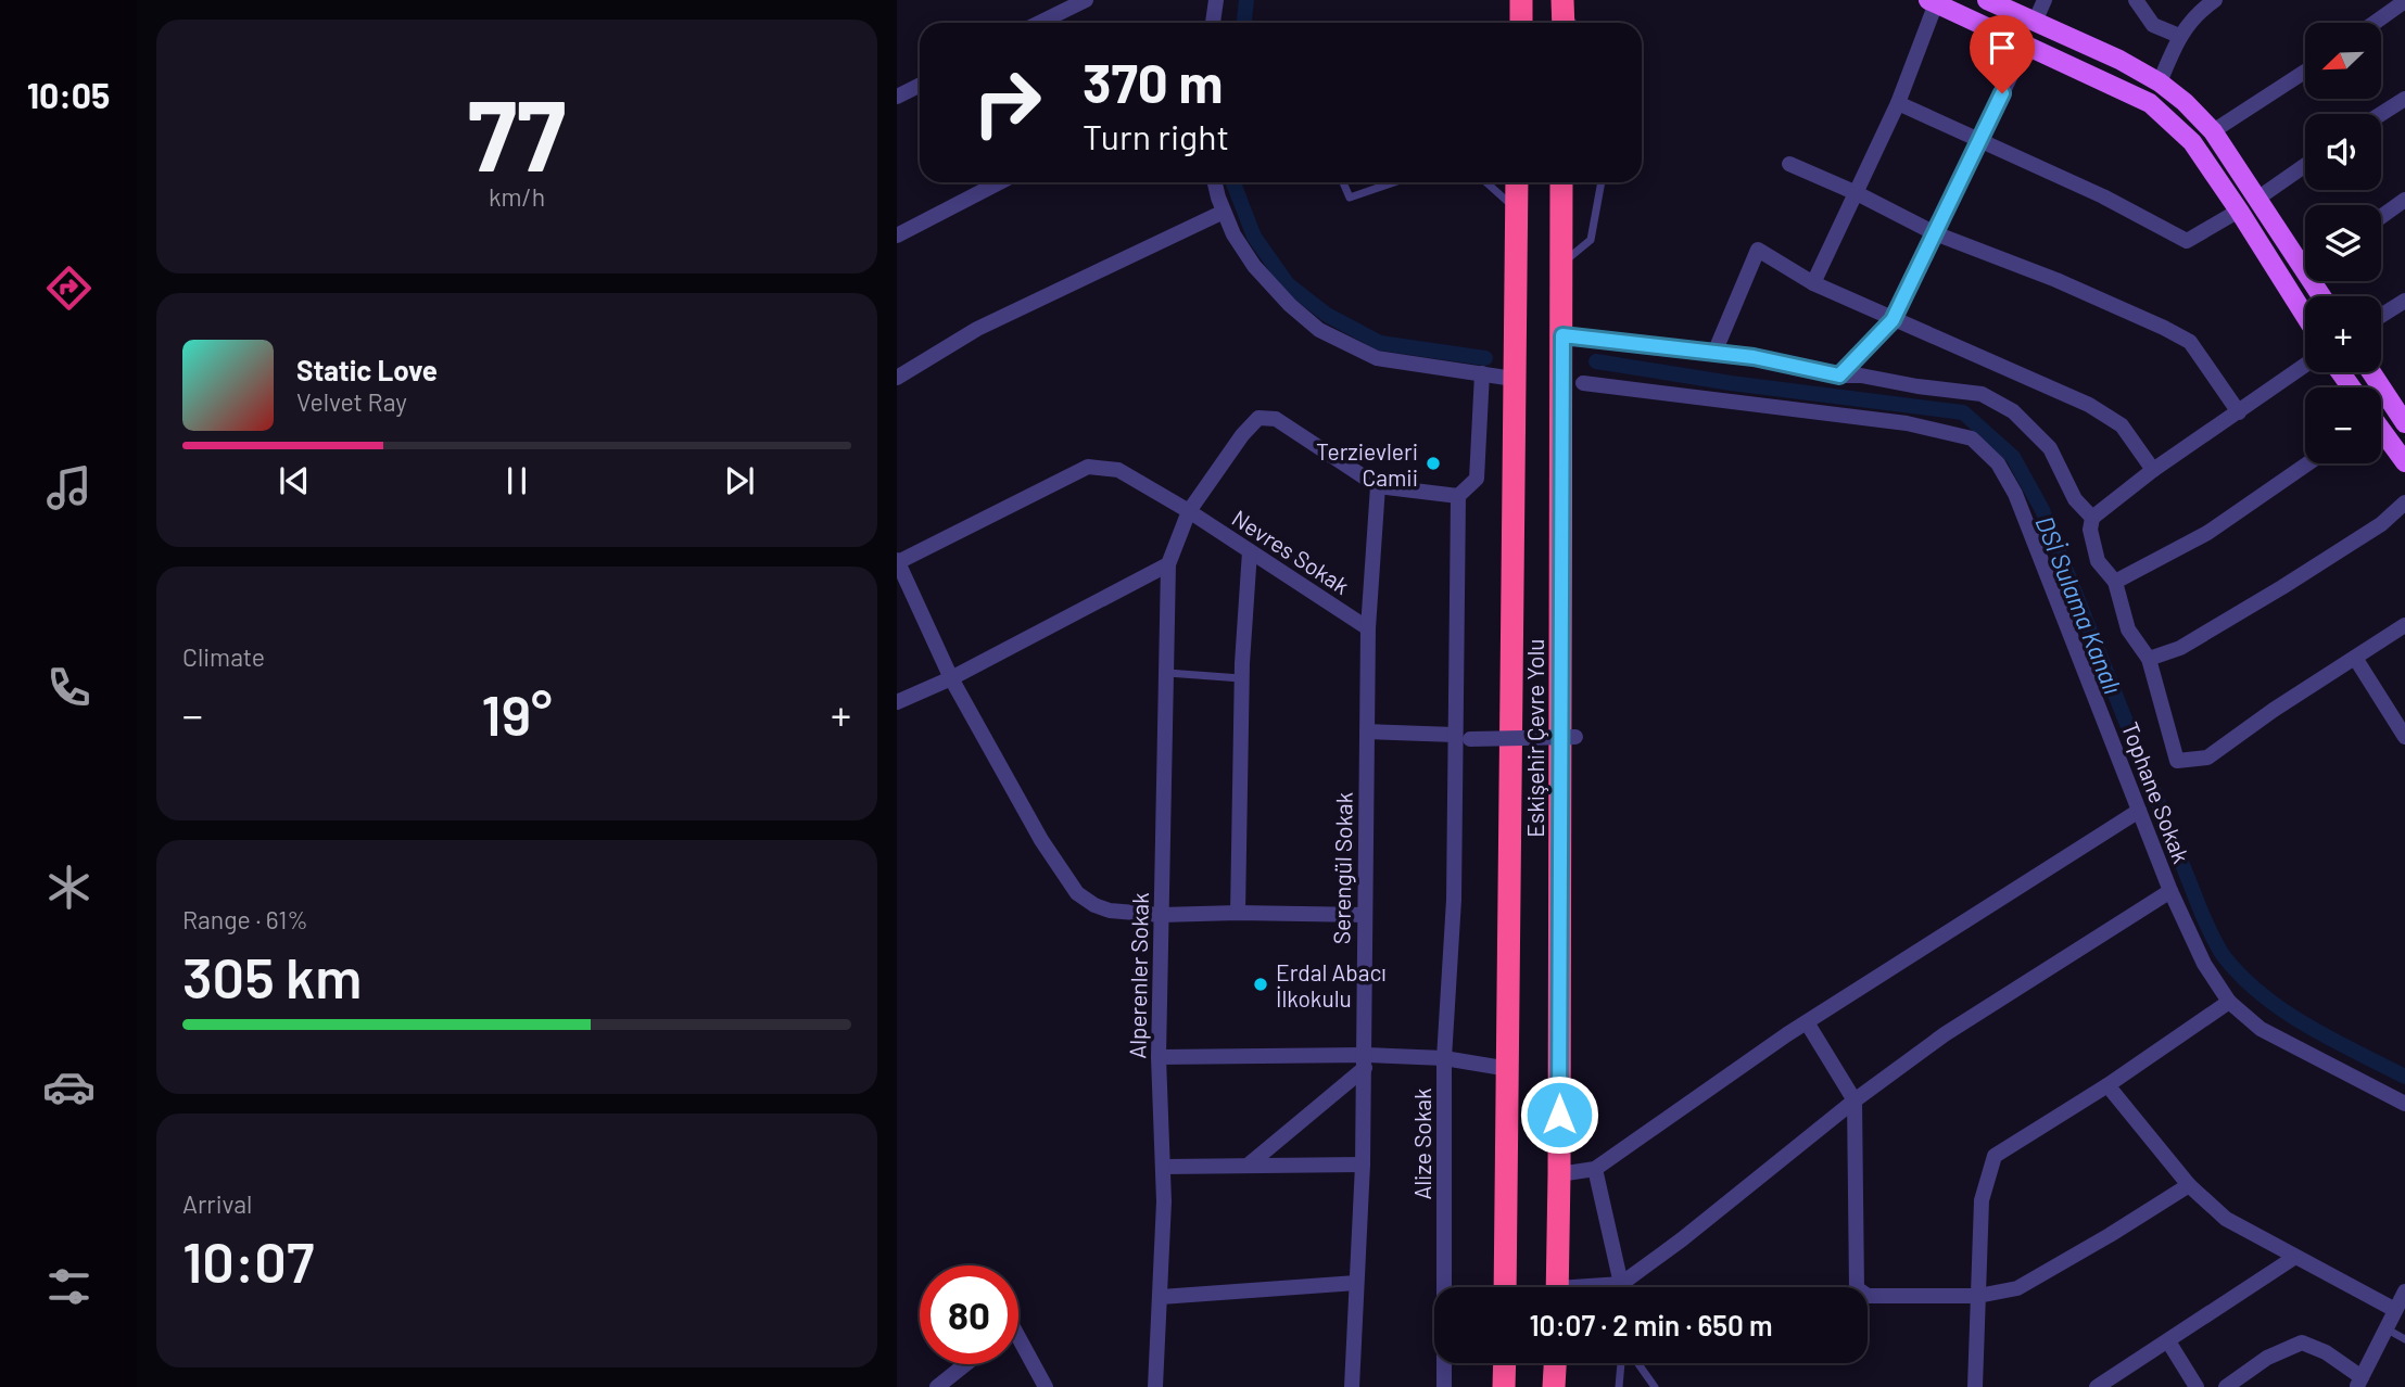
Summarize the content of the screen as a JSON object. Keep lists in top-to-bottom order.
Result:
{
  "streets": {
    "highway": ["Eskişehir Çevre Yolu"],
    "street": [
      "Nevres Sokak",
      "Tophane Sokak",
      "Serengül Sokak",
      "Alperenler Sokak",
      "Alize Sokak"
    ]
  },
  "crossings": [
    ["Nevres Sokak", "Serengül Sokak"]
  ],
  "water": ["DSİ Sulama Kanalı"],
  "places": ["Terzievleri Camii", "Erdal Abacı İlkokulu"],
  "north": "bottom left",
  "page": {
    "tabs": "10:05",
    "tile": [
      ["77", "km/h"],
      "Climate",
      ["Range · 61%", "305 km"],
      ["Arrival", "10:07"]
    ],
    "map_buttons": ["+", "−"],
    "turn": ["370 m", "Turn right"],
    "song": ["Static Love", "Velvet Ray"],
    "heat": ["−", "19°", "+"],
    "limit": "80",
    "trip": "10:07 · 2 min · 650 m"
  }
}
